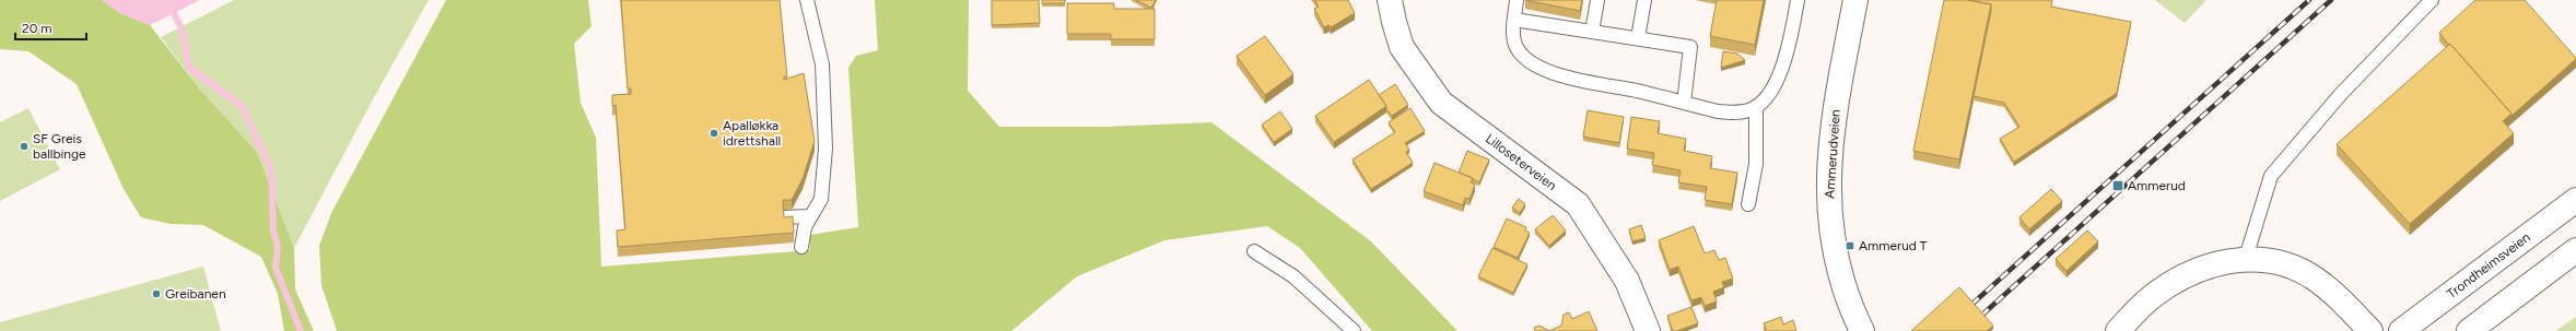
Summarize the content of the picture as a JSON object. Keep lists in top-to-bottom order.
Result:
{
  "streets": {
    "main road": ["Ammerudveien", "Lilloseterveien", "Trondheimsveien"]
  },
  "places": {
    "other": ["Apalløkka idrettshall", "SF Greis ballbinge", "Greibanen"],
    "transit": ["Ammerud", "Ammerud T"]
  },
  "scale_bar": "20 m"
}
